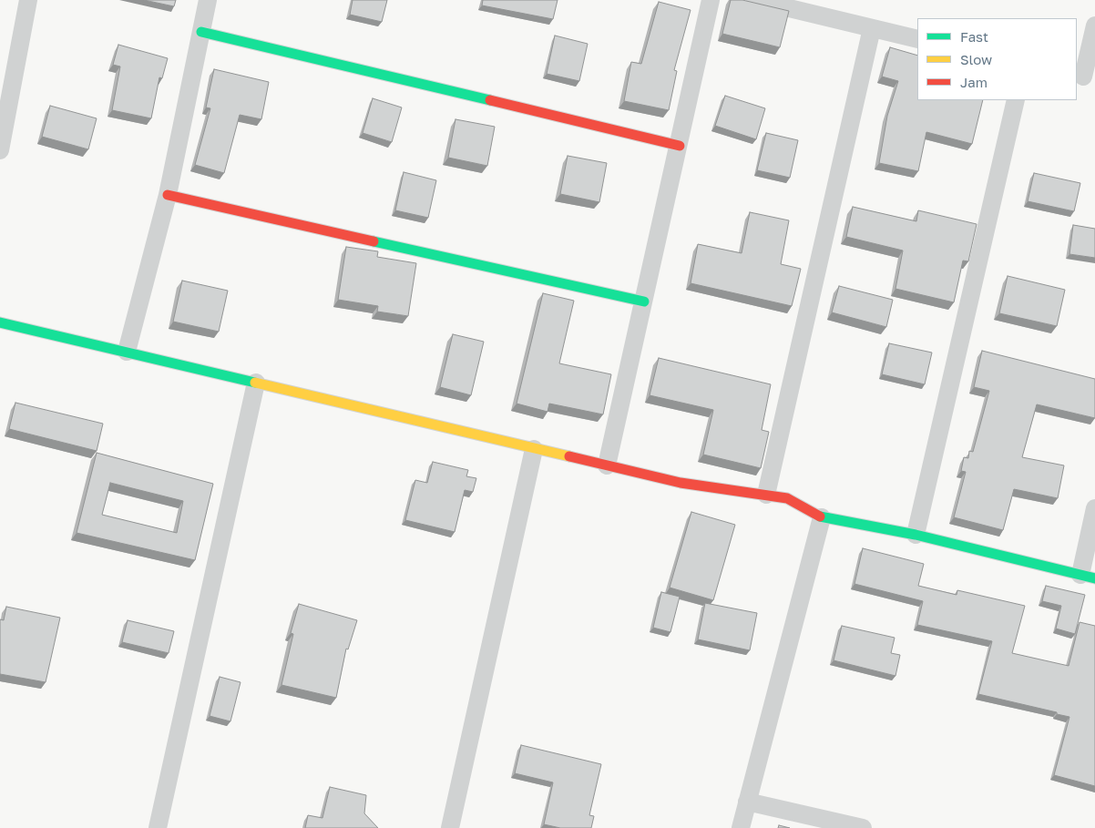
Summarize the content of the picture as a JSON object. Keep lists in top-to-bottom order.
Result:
{
  "legend": ["Fast", "Slow", "Jam"]
}
